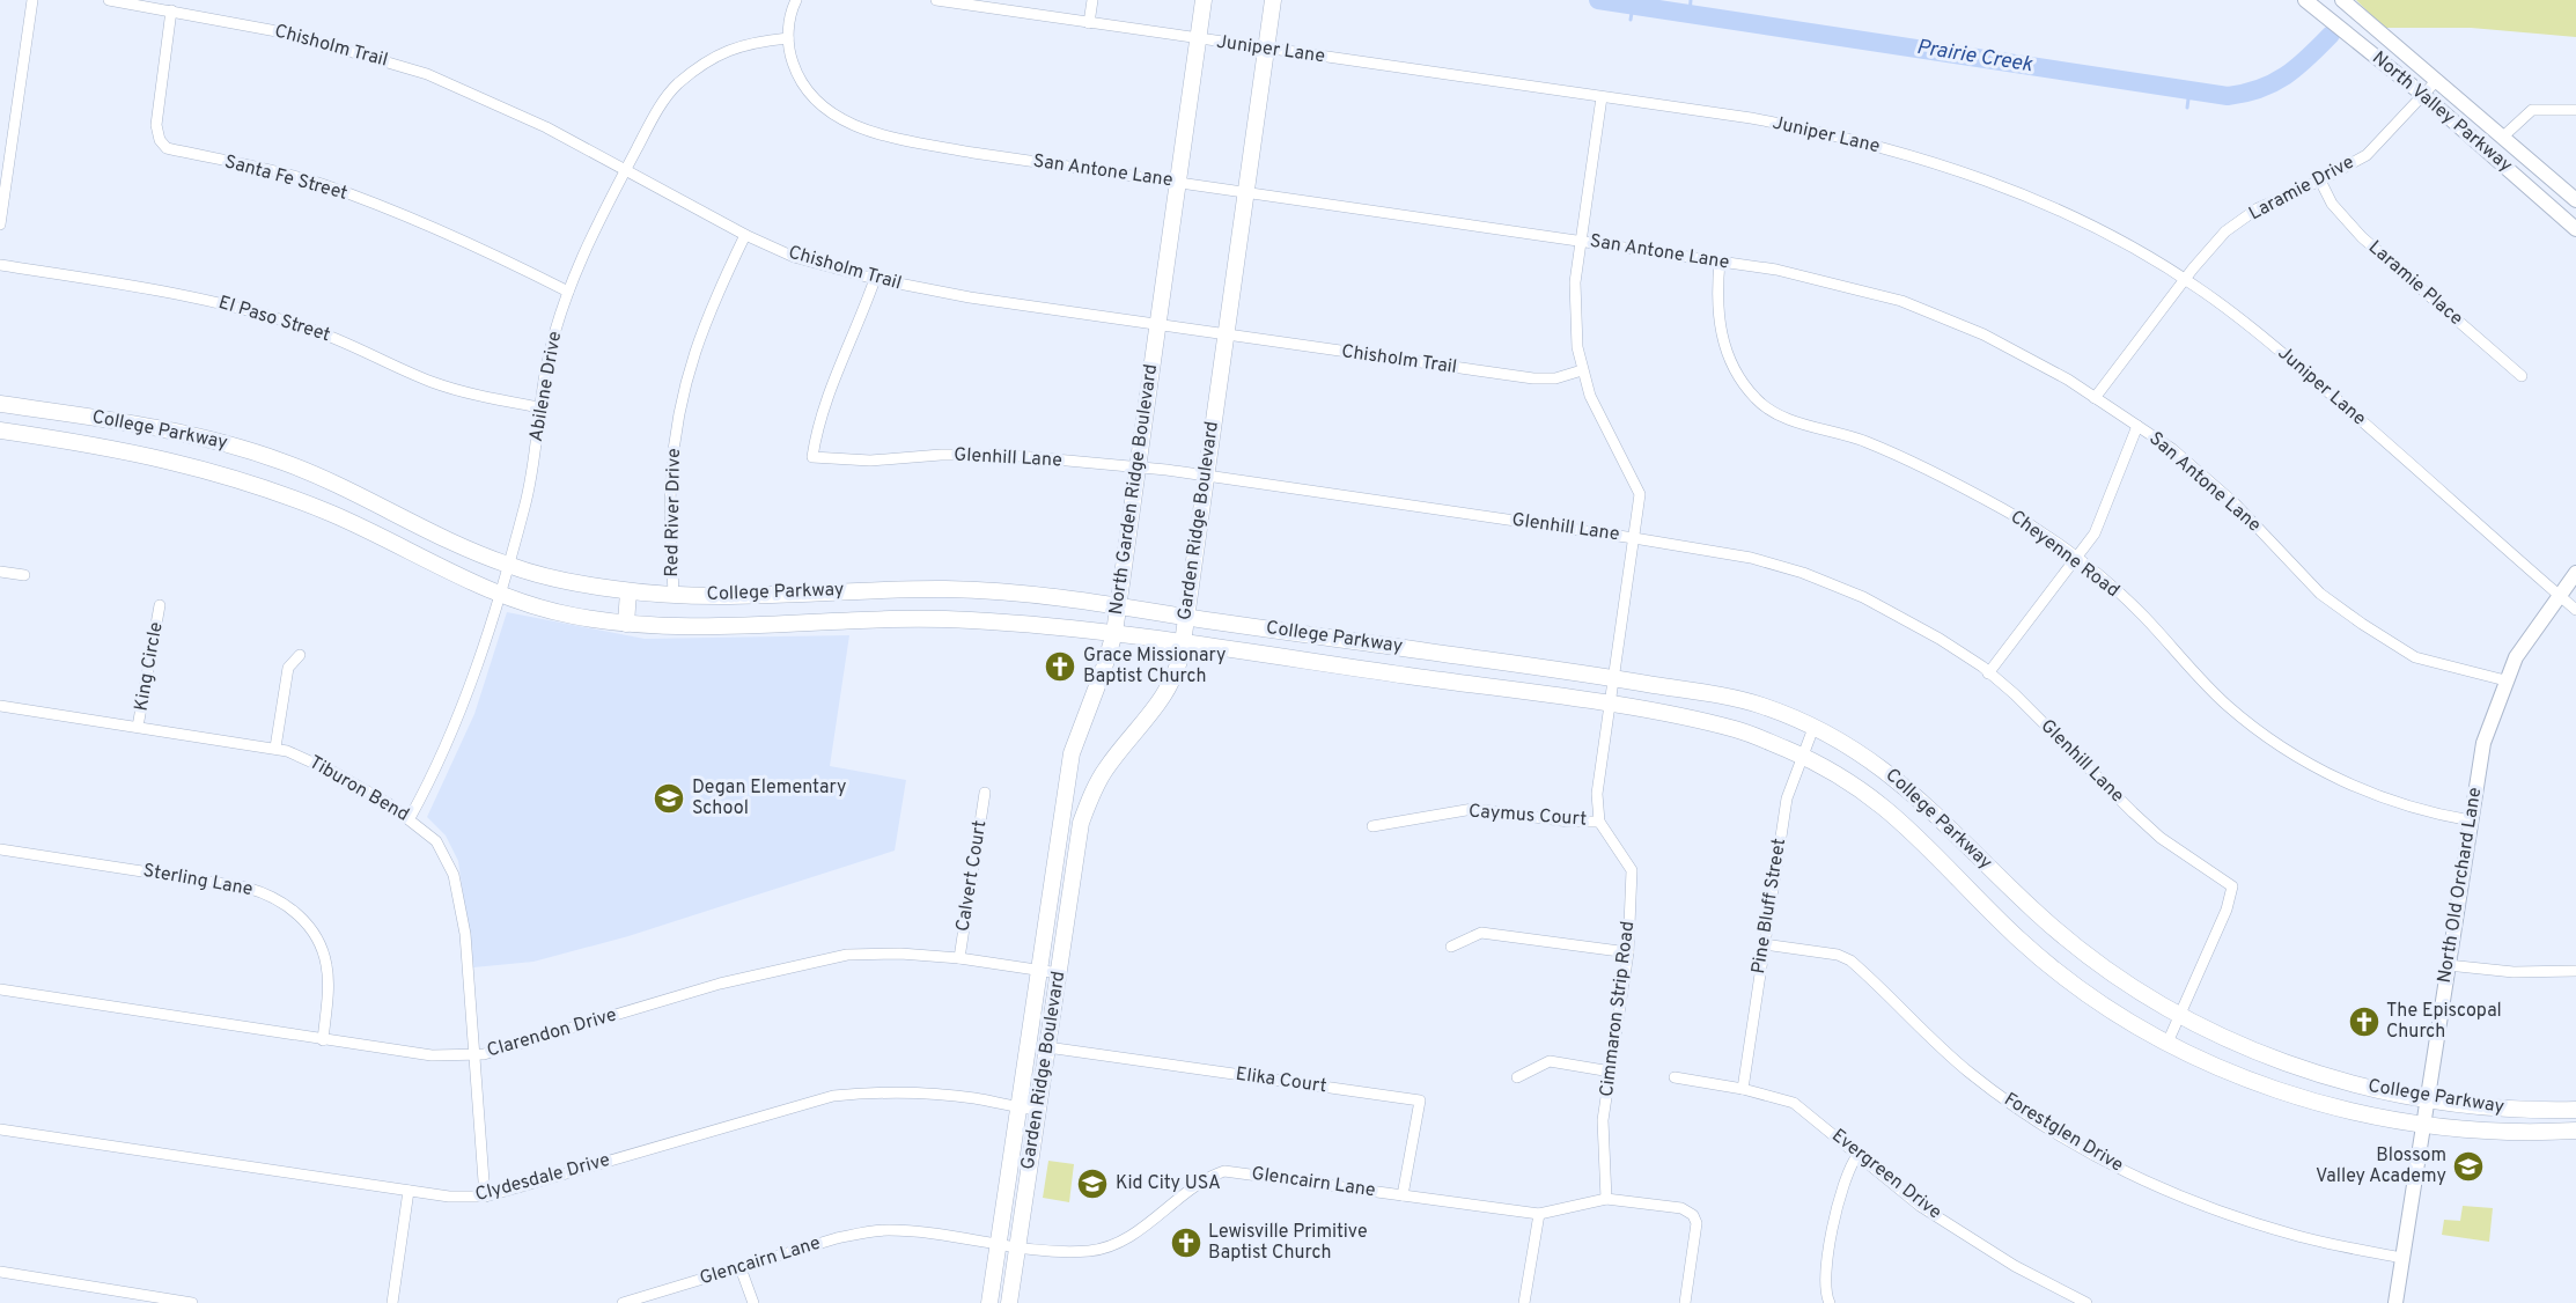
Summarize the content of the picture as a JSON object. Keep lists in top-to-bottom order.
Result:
{
  "streets": {
    "main road": ["College Parkway", "North Garden Ridge Boulevard", "Garden Ridge Boulevard"],
    "street": [
      "Chisholm Trail",
      "Juniper Lane",
      "North Valley Parkway",
      "San Antone Lane",
      "Santa Fe Street",
      "Laramie Drive",
      "Laramie Place",
      "El Paso Street",
      "Abilene Drive",
      "Glenhill Lane",
      "Red River Drive",
      "Cheyenne Road",
      "King Circle",
      "Tiburon Bend",
      "Caymus Court",
      "Calvert Court",
      "Sterling Lane",
      "North Old Orchard Lane",
      "Pine Bluff Street",
      "Cimmaron Strip Road",
      "Clarendon Drive",
      "Elika Court",
      "Forestglen Drive",
      "Evergreen Drive",
      "Clydesdale Drive",
      "Glencairn Lane"
    ]
  },
  "crossings": [
    ["Chisholm Trail", "Santa Fe Street"],
    ["Chisholm Trail", "Abilene Drive"],
    ["Chisholm Trail", "Glenhill Lane"],
    ["Chisholm Trail", "North Garden Ridge Boulevard"],
    ["Chisholm Trail", "Red River Drive"],
    ["Chisholm Trail", "Garden Ridge Boulevard"],
    ["Juniper Lane", "Laramie Drive"],
    ["Juniper Lane", "North Garden Ridge Boulevard"],
    ["Juniper Lane", "Garden Ridge Boulevard"],
    ["Juniper Lane", "North Old Orchard Lane"],
    ["North Valley Parkway", "Laramie Drive"],
    ["San Antone Lane", "Laramie Drive"],
    ["San Antone Lane", "Abilene Drive"],
    ["San Antone Lane", "North Garden Ridge Boulevard"],
    ["San Antone Lane", "Garden Ridge Boulevard"],
    ["San Antone Lane", "Cheyenne Road"],
    ["San Antone Lane", "North Old Orchard Lane"],
    ["Santa Fe Street", "Abilene Drive"],
    ["Laramie Drive", "Laramie Place"],
    ["El Paso Street", "Abilene Drive"],
    ["Abilene Drive", "College Parkway"],
    ["Abilene Drive", "Tiburon Bend"],
    ["College Parkway", "Glenhill Lane"],
    ["College Parkway", "North Garden Ridge Boulevard"],
    ["College Parkway", "Red River Drive"],
    ["College Parkway", "Garden Ridge Boulevard"],
    ["College Parkway", "North Old Orchard Lane"],
    ["College Parkway", "Pine Bluff Street"],
    ["Glenhill Lane", "North Garden Ridge Boulevard"],
    ["Glenhill Lane", "Garden Ridge Boulevard"],
    ["North Garden Ridge Boulevard", "Clarendon Drive"],
    ["North Garden Ridge Boulevard", "Clydesdale Drive"],
    ["North Garden Ridge Boulevard", "Glencairn Lane"],
    ["Garden Ridge Boulevard", "Clarendon Drive"],
    ["Garden Ridge Boulevard", "Elika Court"],
    ["Garden Ridge Boulevard", "Clydesdale Drive"],
    ["Garden Ridge Boulevard", "Glencairn Lane"],
    ["Cheyenne Road", "North Old Orchard Lane"],
    ["King Circle", "Tiburon Bend"],
    ["Tiburon Bend", "Clarendon Drive"],
    ["Tiburon Bend", "Clydesdale Drive"],
    ["Caymus Court", "Cimmaron Strip Road"],
    ["Calvert Court", "Clarendon Drive"],
    ["Sterling Lane", "Clarendon Drive"],
    ["North Old Orchard Lane", "Forestglen Drive"],
    ["Pine Bluff Street", "Forestglen Drive"],
    ["Pine Bluff Street", "Evergreen Drive"],
    ["Cimmaron Strip Road", "Glencairn Lane"],
    ["Elika Court", "Glencairn Lane"]
  ],
  "water": ["Prairie Creek"],
  "places": {
    "church": ["Grace Missionary Baptist Church", "The Episcopal Church", "Lewisville Primitive Baptist Church"],
    "school or university": ["Degan Elementary School", "Blossom Valley Academy", "Kid City USA"]
  }
}
